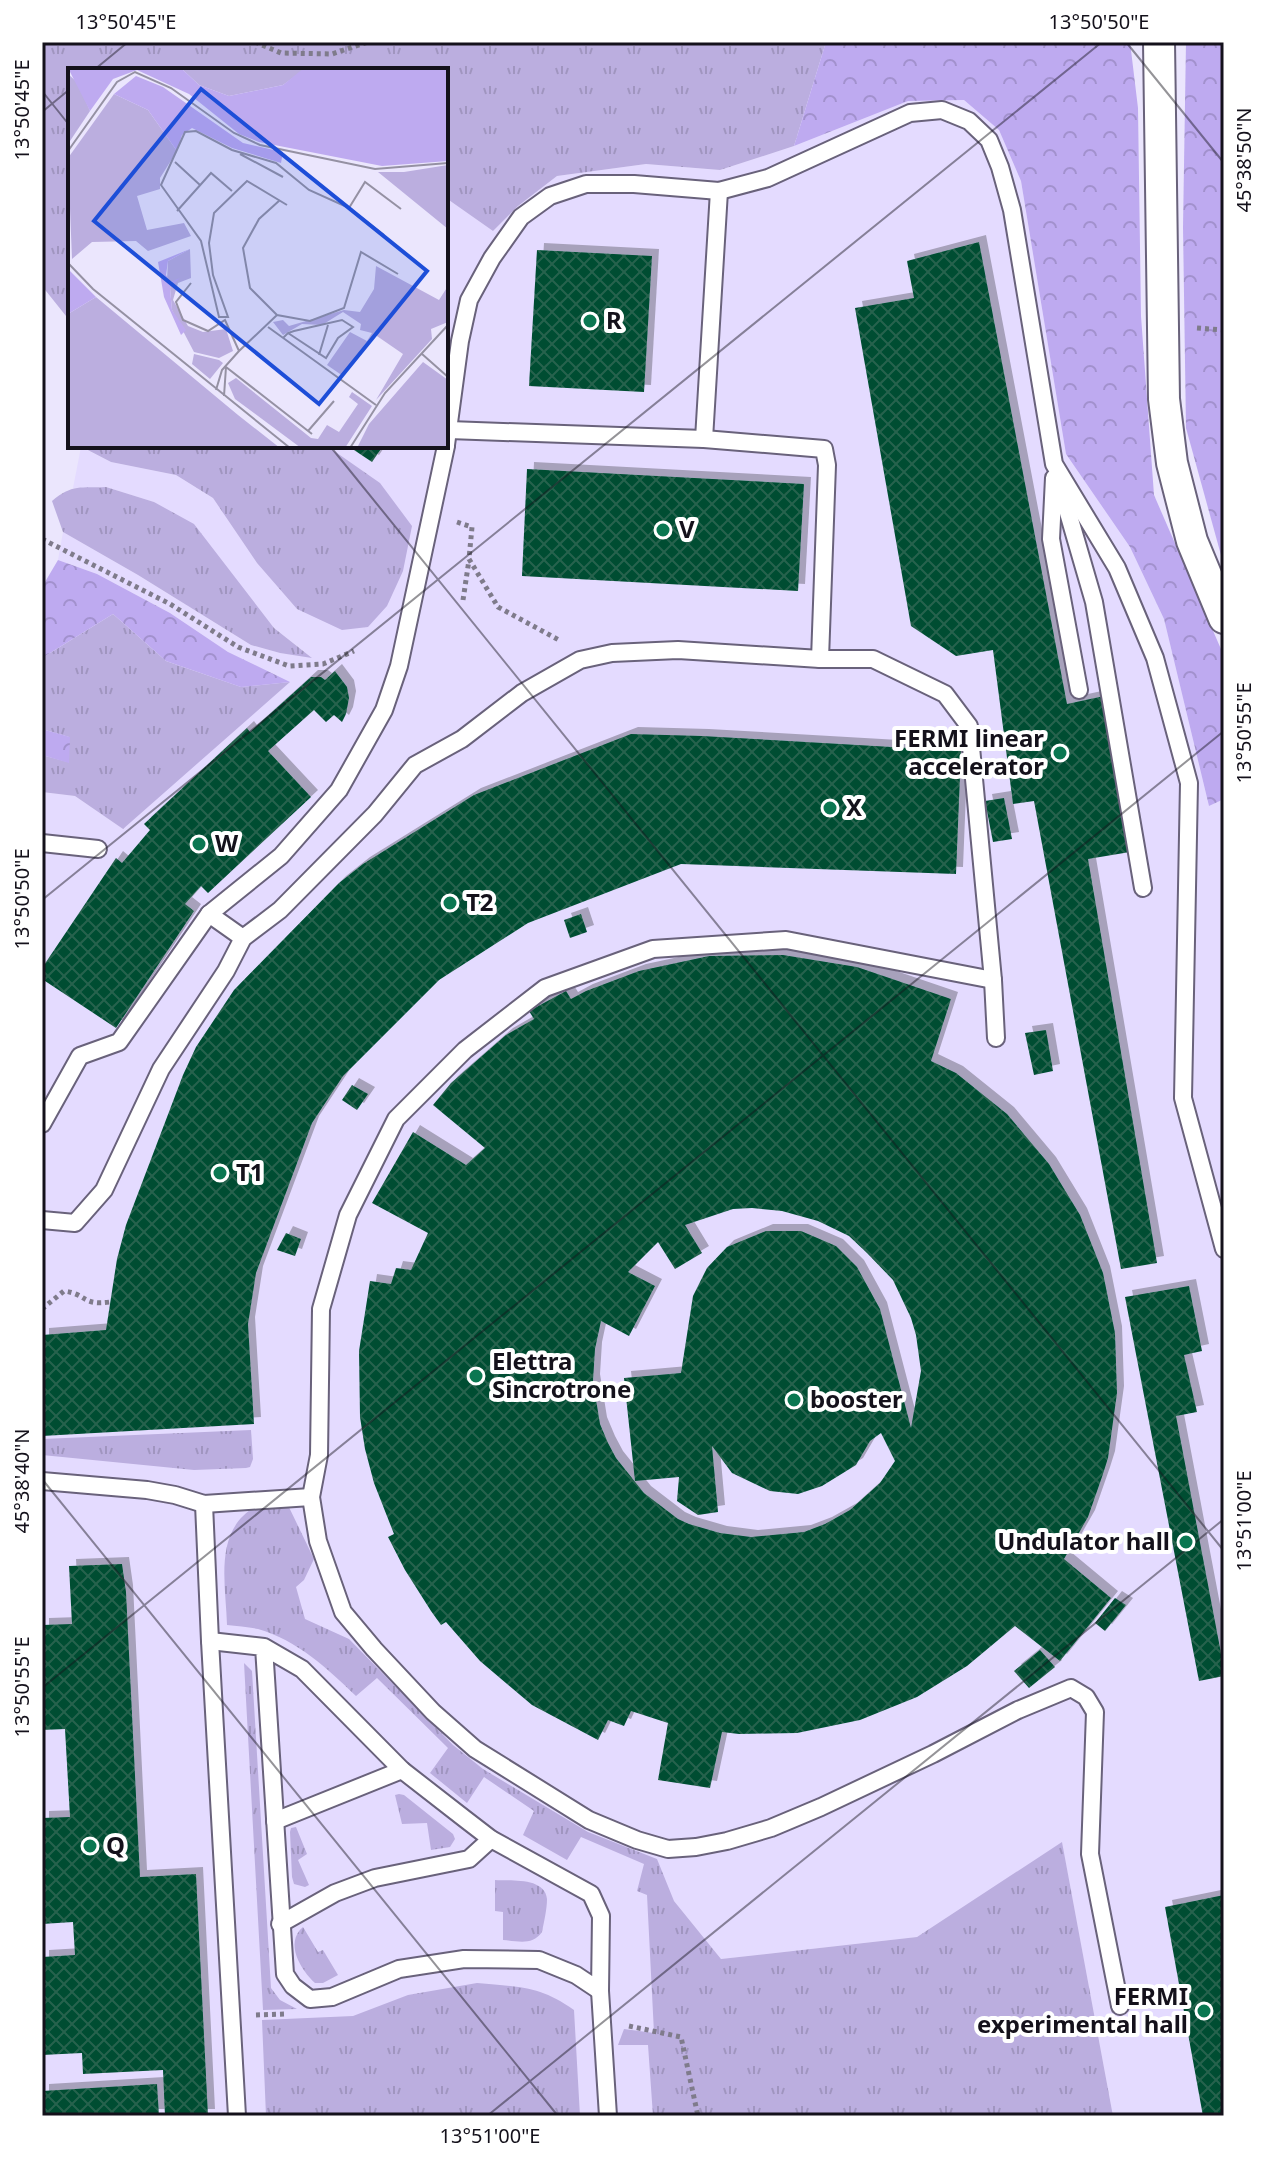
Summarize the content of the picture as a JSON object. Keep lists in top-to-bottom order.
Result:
{
  "places": [
    "R",
    "V",
    "FERMI linear accelerator",
    "X",
    "W",
    "T2",
    "T1",
    "Elettra Sincrotrone",
    "booster",
    "Undulator hall",
    "Q",
    "FERMI experimental hall"
  ],
  "coordinates": [
    "13°50'45\"E",
    "13°50'50\"E",
    "45°38'50\"N",
    "13°50'55\"E",
    "45°38'40\"N",
    "13°51'00\"E"
  ]
}
